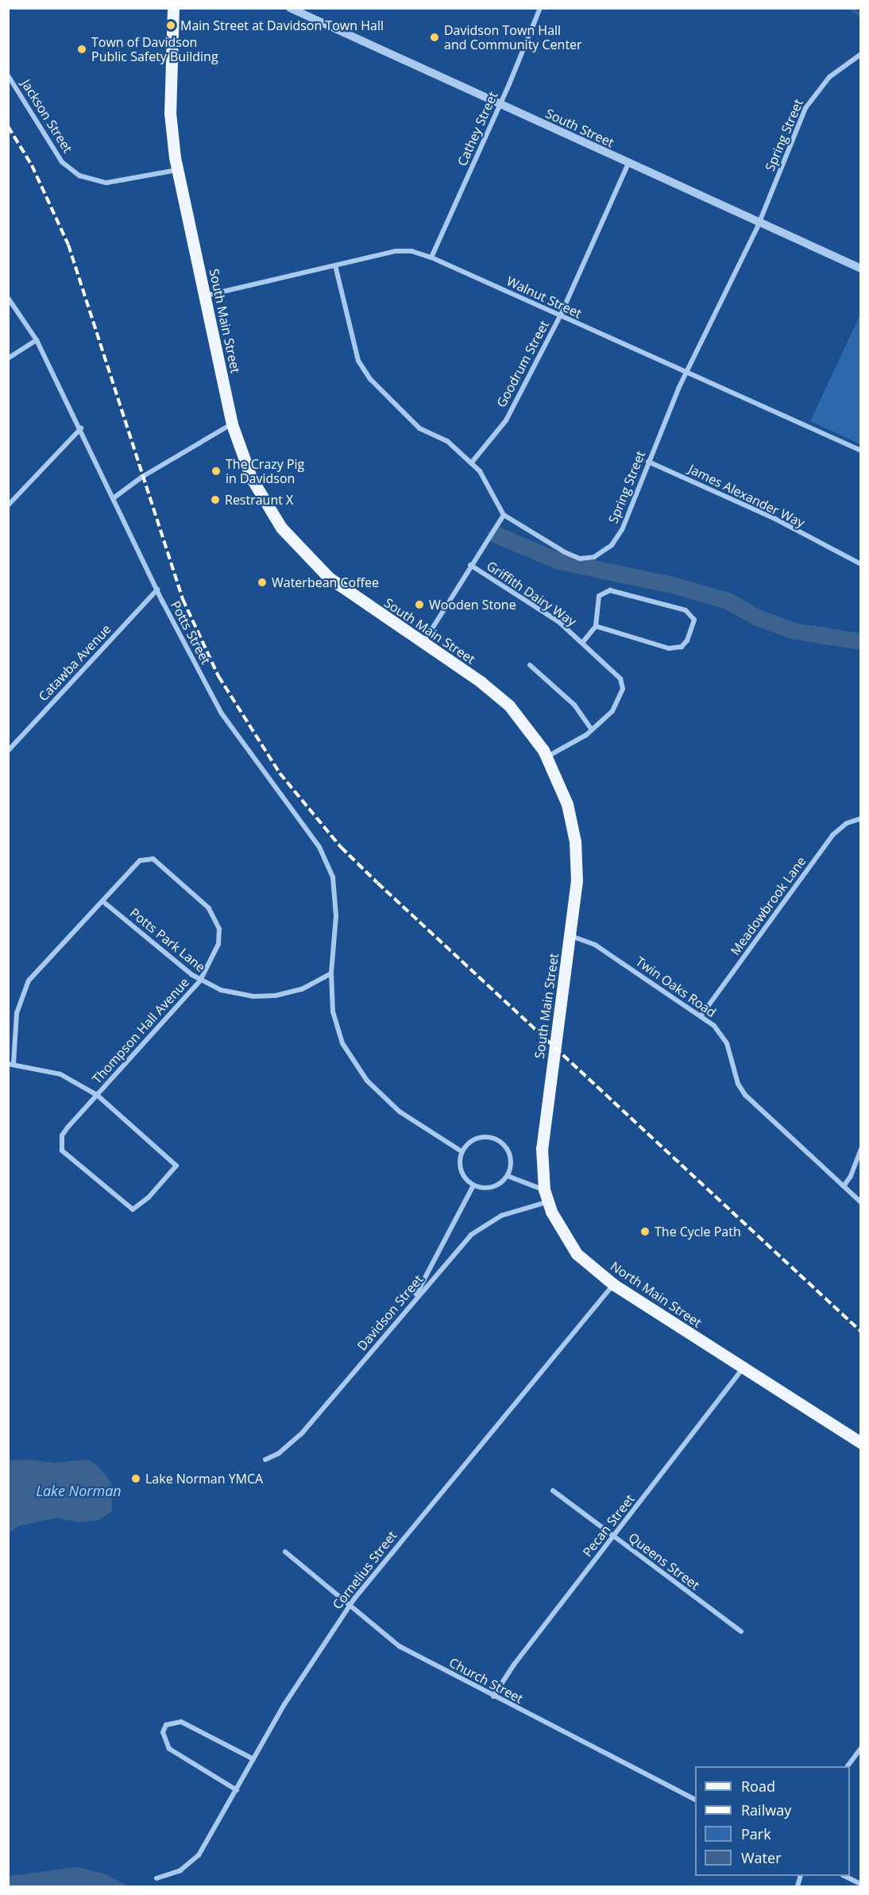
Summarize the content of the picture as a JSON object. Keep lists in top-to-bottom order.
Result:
{
  "streets": {
    "main road": ["South Main Street", "North Main Street"],
    "street": [
      "Jackson Street",
      "South Street",
      "Cathey Street",
      "Spring Street",
      "Walnut Street",
      "Goodrum Street",
      "James Alexander Way",
      "Griffith Dairy Way",
      "Potts Street",
      "Catawba Avenue",
      "Meadowbrook Lane",
      "Potts Park Lane",
      "Twin Oaks Road",
      "Thompson Hall Avenue",
      "Davidson Street",
      "Pecan Street",
      "Queens Street",
      "Cornelius Street",
      "Church Street"
    ]
  },
  "crossings": [
    ["Jackson Street", "South Main Street"],
    ["South Street", "Cathey Street"],
    ["South Street", "Spring Street"],
    ["South Street", "Goodrum Street"],
    ["Cathey Street", "Walnut Street"],
    ["Spring Street", "Walnut Street"],
    ["Spring Street", "Goodrum Street"],
    ["Spring Street", "James Alexander Way"],
    ["Walnut Street", "South Main Street"],
    ["Walnut Street", "Goodrum Street"],
    ["South Main Street", "Griffith Dairy Way"],
    ["South Main Street", "Twin Oaks Road"],
    ["South Main Street", "North Main Street"],
    ["Potts Street", "Catawba Avenue"],
    ["Potts Street", "Potts Park Lane"],
    ["Meadowbrook Lane", "Twin Oaks Road"],
    ["Potts Park Lane", "Thompson Hall Avenue"],
    ["North Main Street", "Davidson Street"],
    ["North Main Street", "Pecan Street"],
    ["North Main Street", "Cornelius Street"],
    ["Pecan Street", "Queens Street"],
    ["Pecan Street", "Church Street"],
    ["Cornelius Street", "Church Street"]
  ],
  "water": ["Lake Norman"],
  "places": [
    "Main Street at Davidson Town Hall",
    "Davidson Town Hall and Community Center",
    "Town of Davidson Public Safety Building",
    "The Crazy Pig in Davidson",
    "Restraunt X",
    "Waterbean Coffee",
    "Wooden Stone",
    "The Cycle Path",
    "Lake Norman YMCA"
  ],
  "legend": [
    "Road",
    "Railway",
    "Park",
    "Water"
  ]
}
